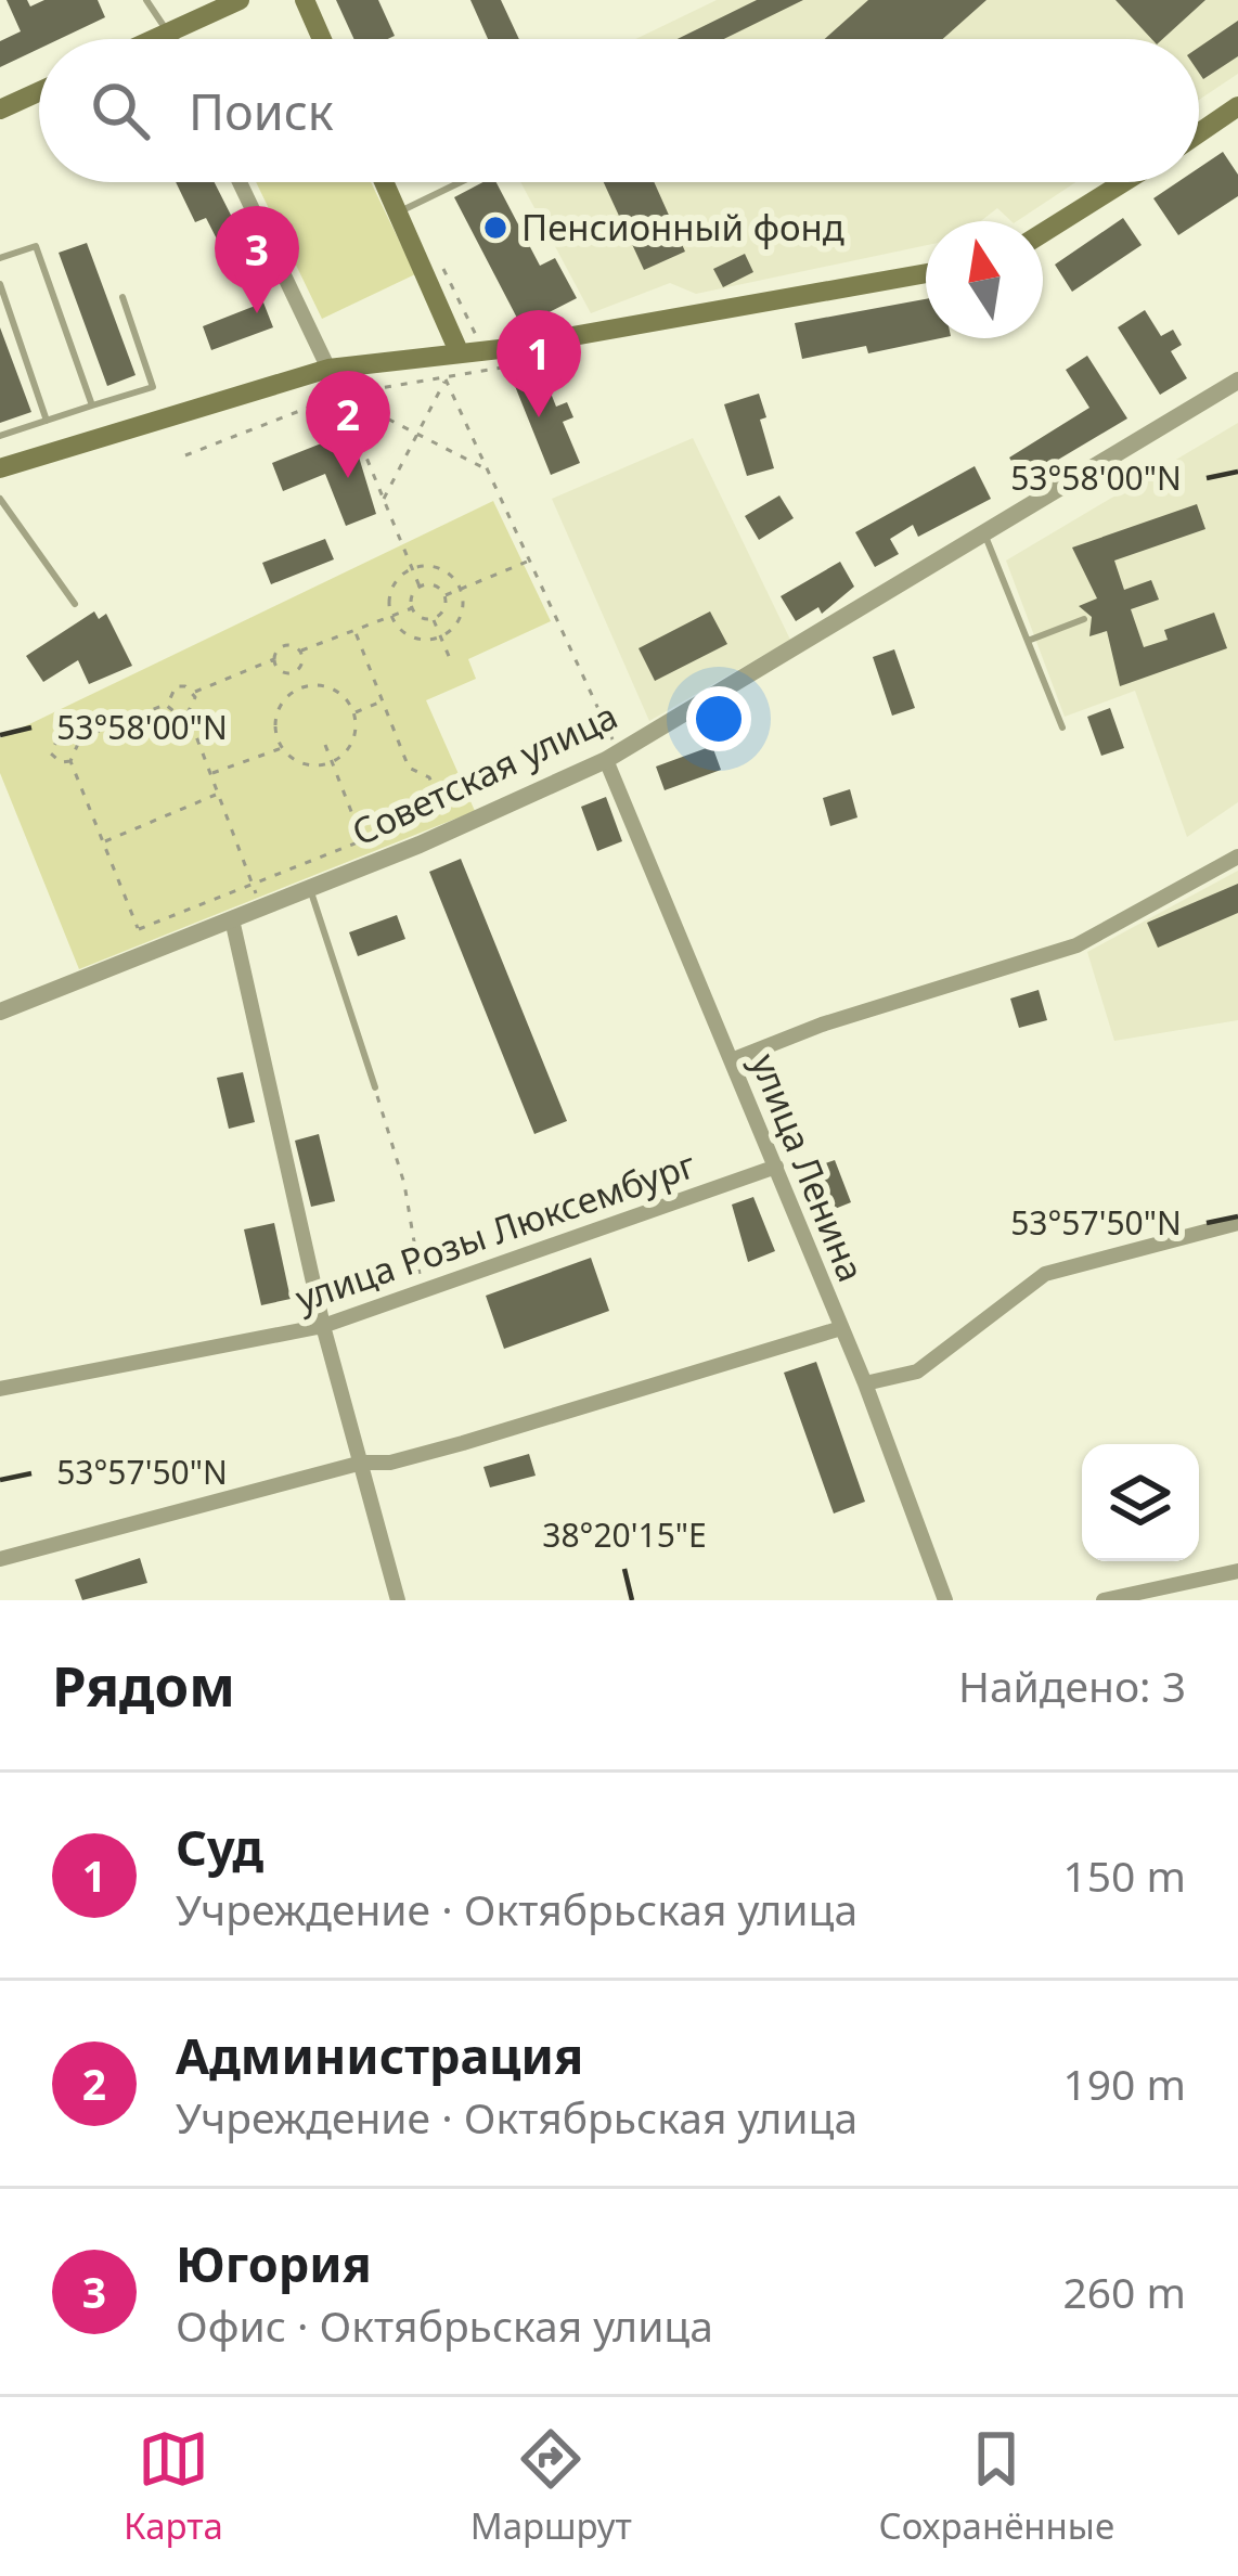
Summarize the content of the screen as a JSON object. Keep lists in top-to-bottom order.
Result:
{
  "streets": {
    "street": ["Советская улица", "улица Ленина", "улица Розы Люксембург"]
  },
  "crossings": [
    ["Советская улица", "улица Ленина"],
    ["улица Ленина", "улица Розы Люксембург"]
  ],
  "places": ["Пенсионный фонд"],
  "north": "top",
  "page": {
    "search": "Поиск",
    "pins": ["3", "1", "2"],
    "heading": ["Рядом", "Найдено: 3"],
    "list": [
      {
        "mark": "1",
        "name": "Суд",
        "note": "Учреждение · Октябрьская улица",
        "value": "150 m"
      },
      {
        "mark": "2",
        "name": "Администрация",
        "note": "Учреждение · Октябрьская улица",
        "value": "190 m"
      },
      {
        "mark": "3",
        "name": "Югория",
        "note": "Офис · Октябрьская улица",
        "value": "260 m"
      }
    ],
    "nav": ["Карта", "Маршрут", "Сохранённые"]
  },
  "coordinates": ["53°58'00\"N", "53°57'50\"N", "38°20'15\"E"]
}
